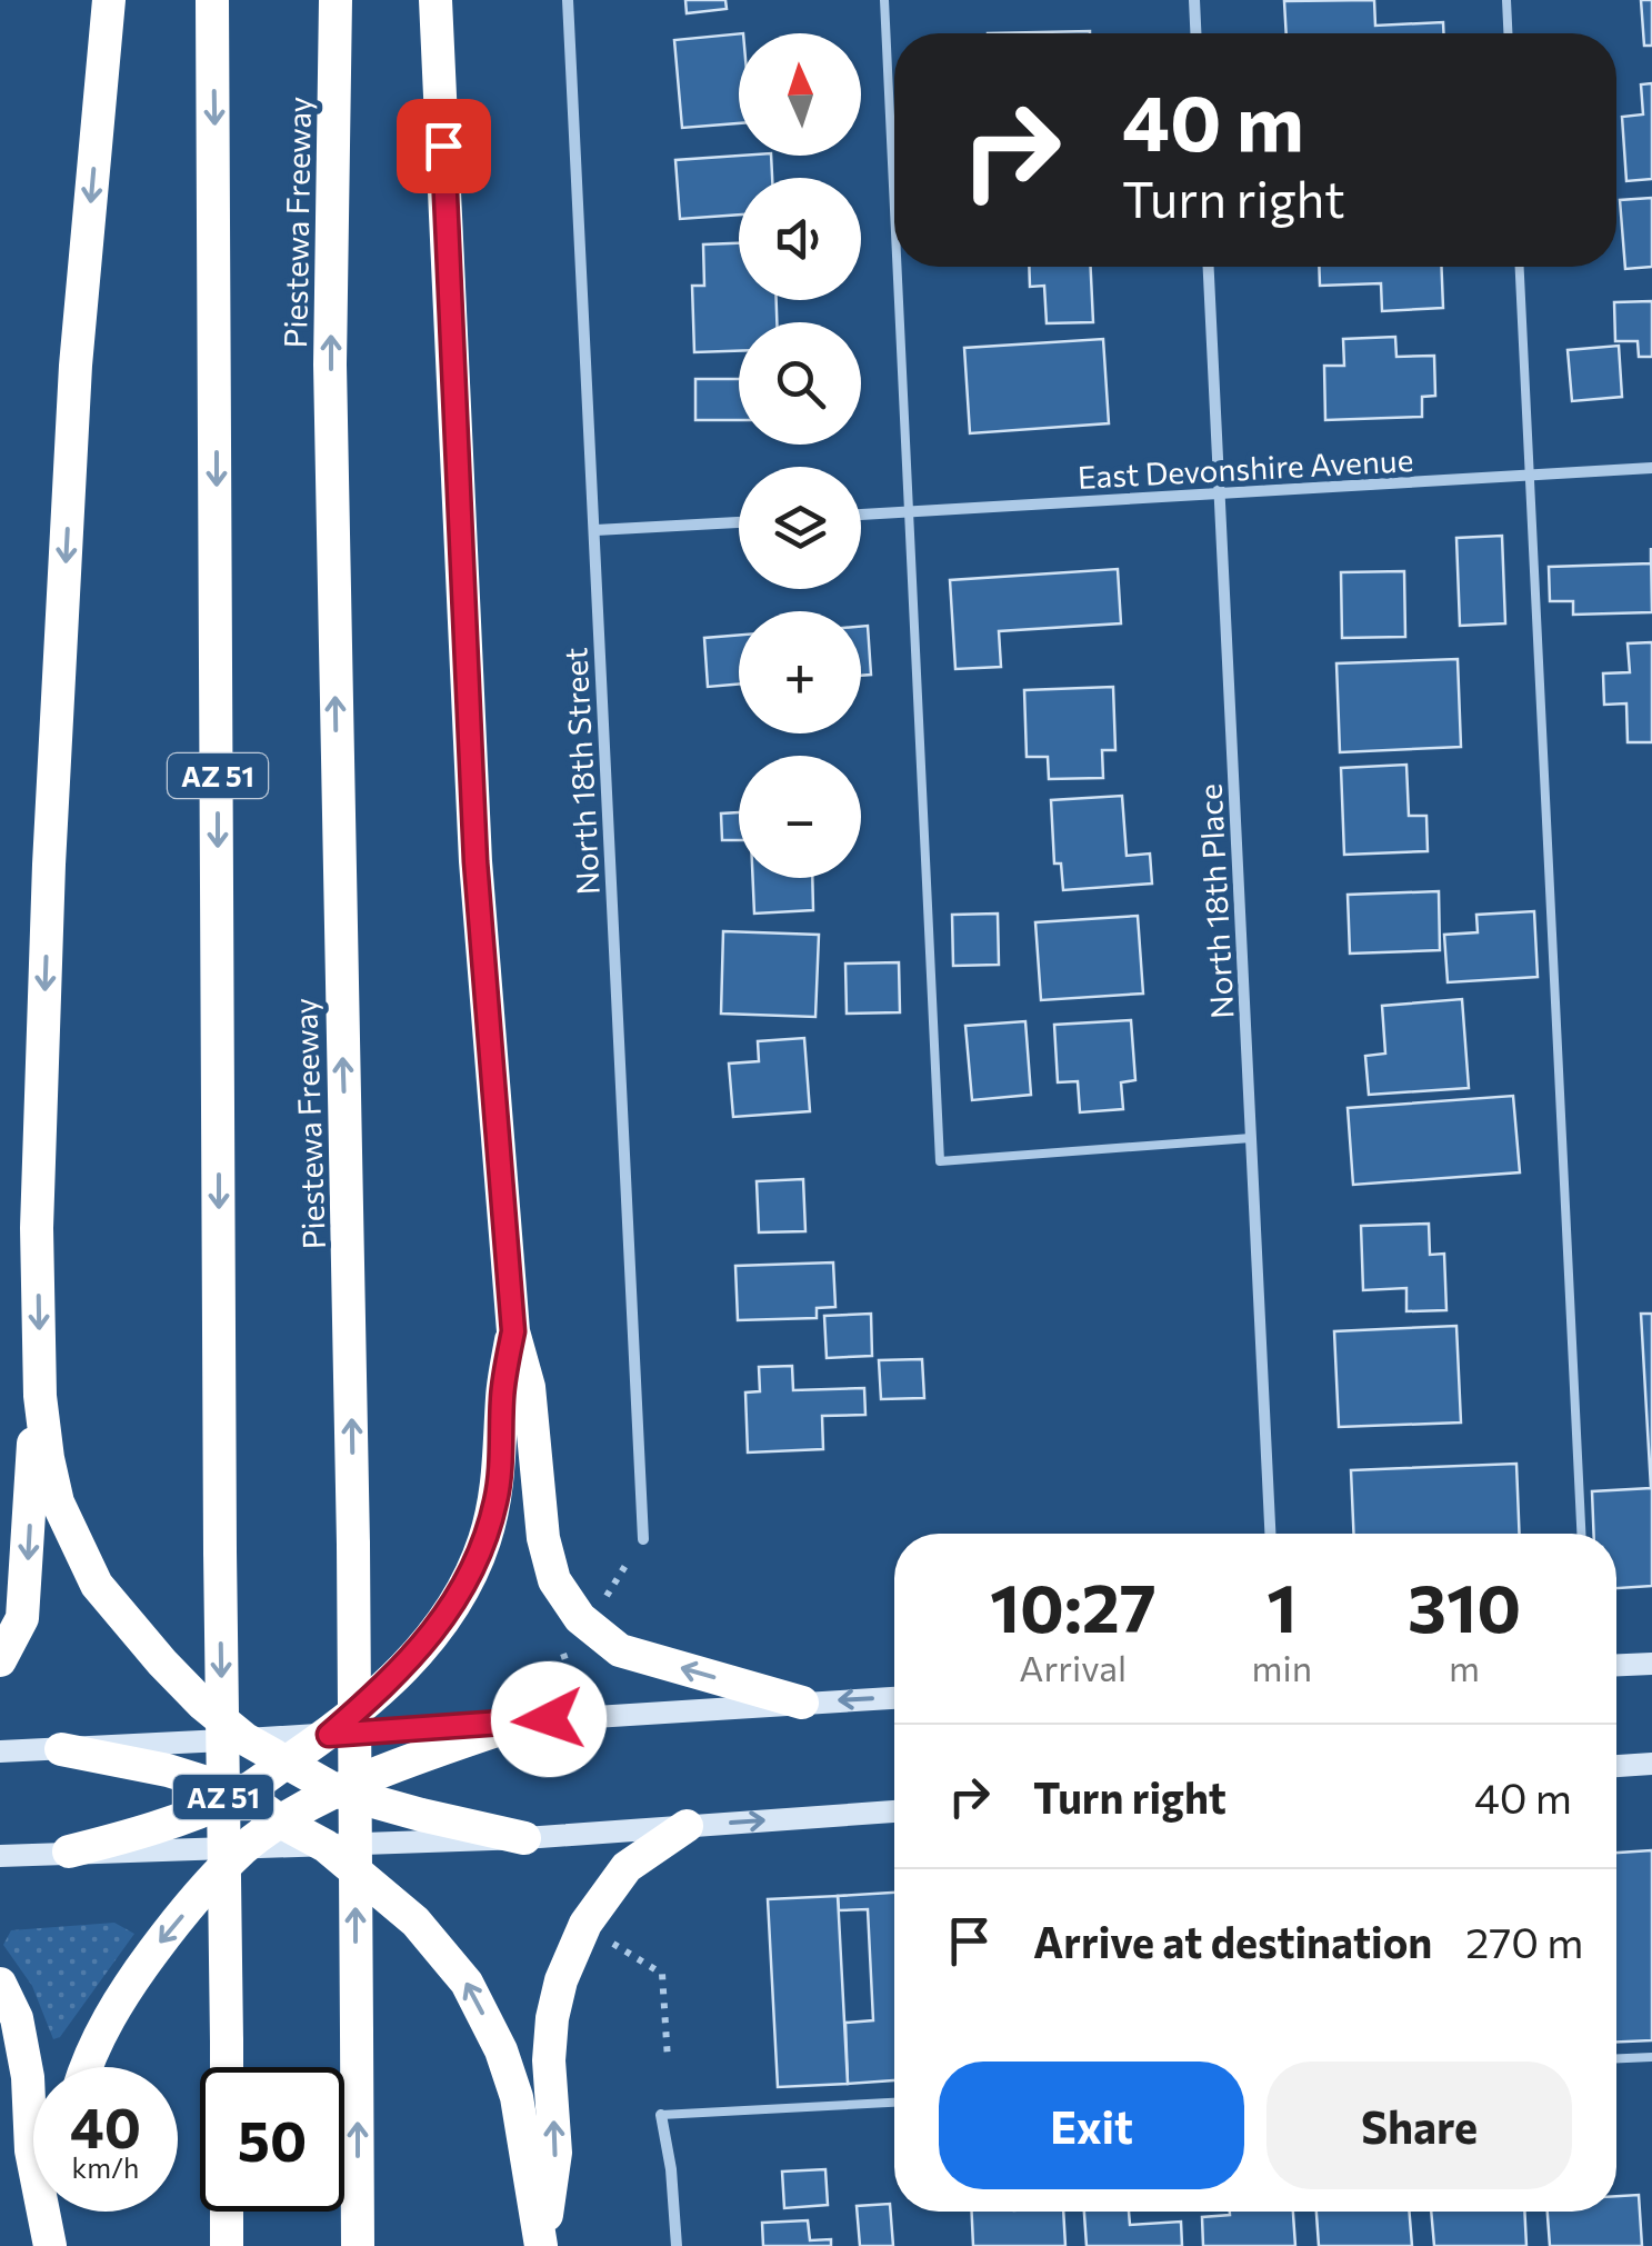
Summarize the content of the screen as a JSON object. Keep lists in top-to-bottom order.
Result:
{
  "streets": {
    "highway": ["Piestewa Freeway", "AZ 51"],
    "street": ["East Devonshire Avenue", "North 18th Street", "North 18th Place"]
  },
  "crossings": [
    ["East Devonshire Avenue", "North 18th Place"]
  ],
  "north": "top",
  "page": {
    "map_buttons": ["+", "−"],
    "turn": ["40 m", "Turn right"],
    "eta": [
      "10:27",
      "Arrival",
      "1",
      "min",
      "310",
      "m"
    ],
    "list": [
      {
        "name": "Turn right",
        "value": "40 m"
      },
      {
        "name": "Arrive at destination",
        "value": "270 m"
      }
    ],
    "buttons": ["Exit", "Share"],
    "speed": "40 km/h",
    "limit": "50"
  }
}
